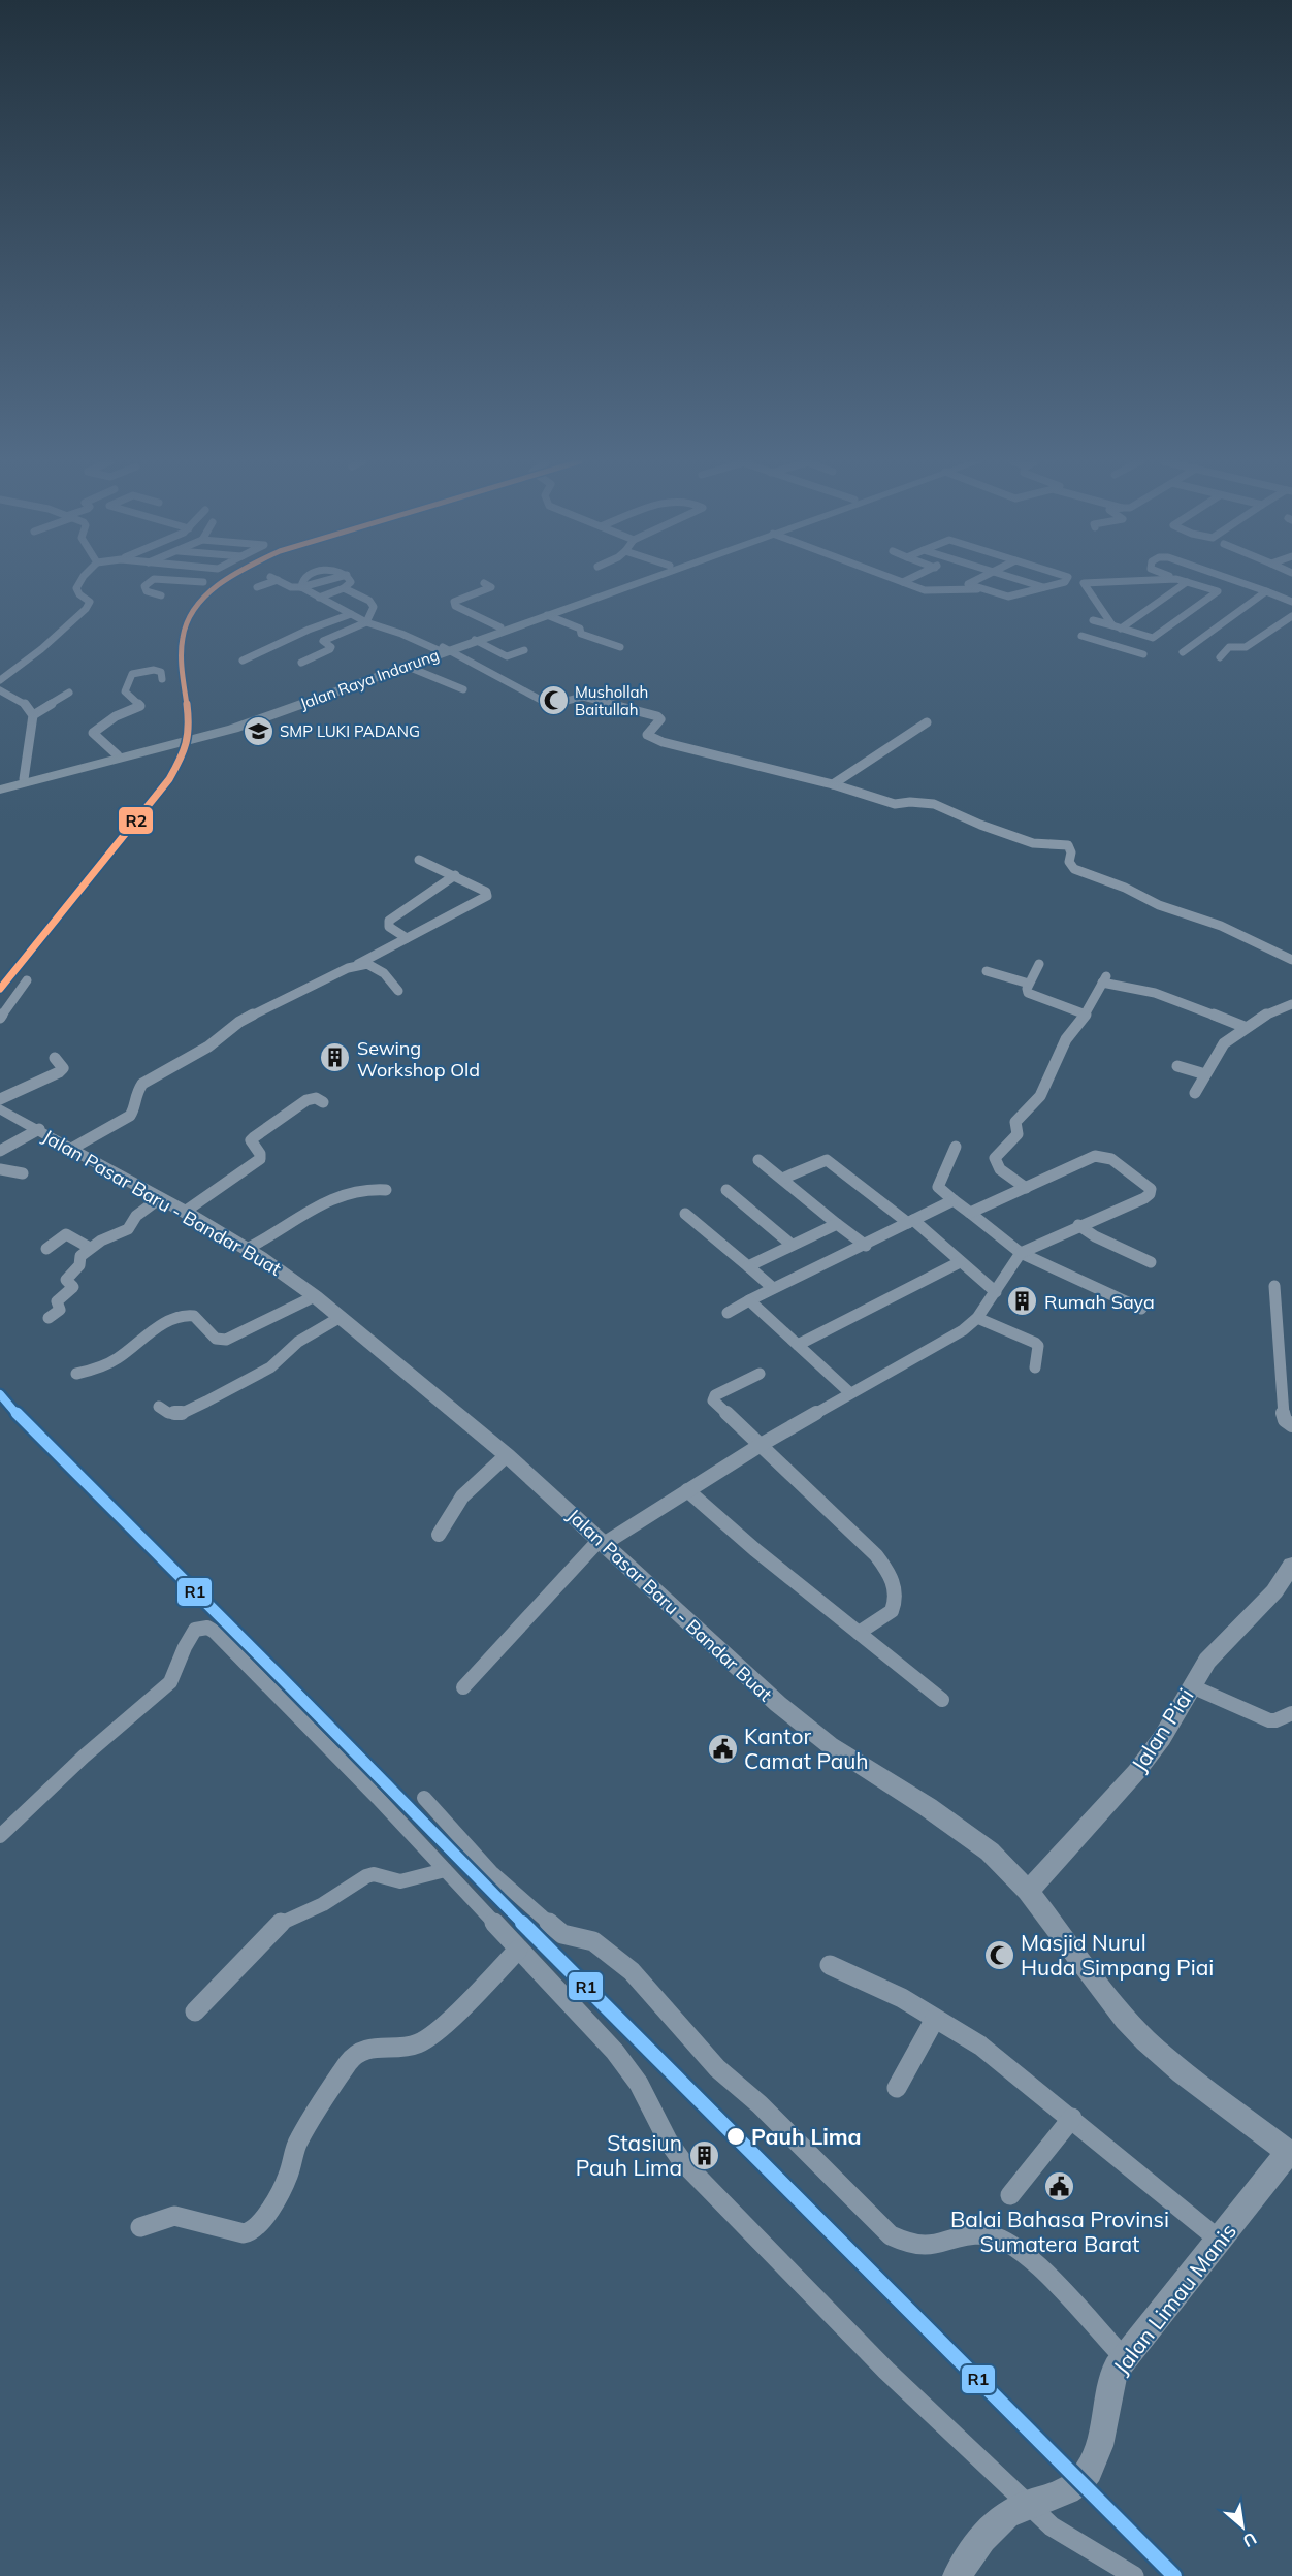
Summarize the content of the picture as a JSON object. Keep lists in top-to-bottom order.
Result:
{
  "streets": {
    "highway": ["Jalan Raya Indarung"],
    "street": ["Jalan Pasar Baru - Bandar Buat", "Jalan Piai", "Jalan Limau Manis"]
  },
  "crossings": [
    ["Jalan Pasar Baru - Bandar Buat", "Jalan Piai"],
    ["Jalan Pasar Baru - Bandar Buat", "Jalan Limau Manis"]
  ],
  "places": {
    "mosque": ["Mushollah Baitullah", "Masjid Nurul Huda Simpang Piai"],
    "school or university": ["SMP LUKI PADANG"],
    "building": ["Sewing Workshop Old", "Rumah Saya", "Stasiun Pauh Lima"],
    "public building": ["Kantor Camat Pauh", "Balai Bahasa Provinsi Sumatera Barat"],
    "other": ["Pauh Lima"]
  },
  "lines": ["transit line R2", "transit line R1"],
  "north": "bottom right"
}
